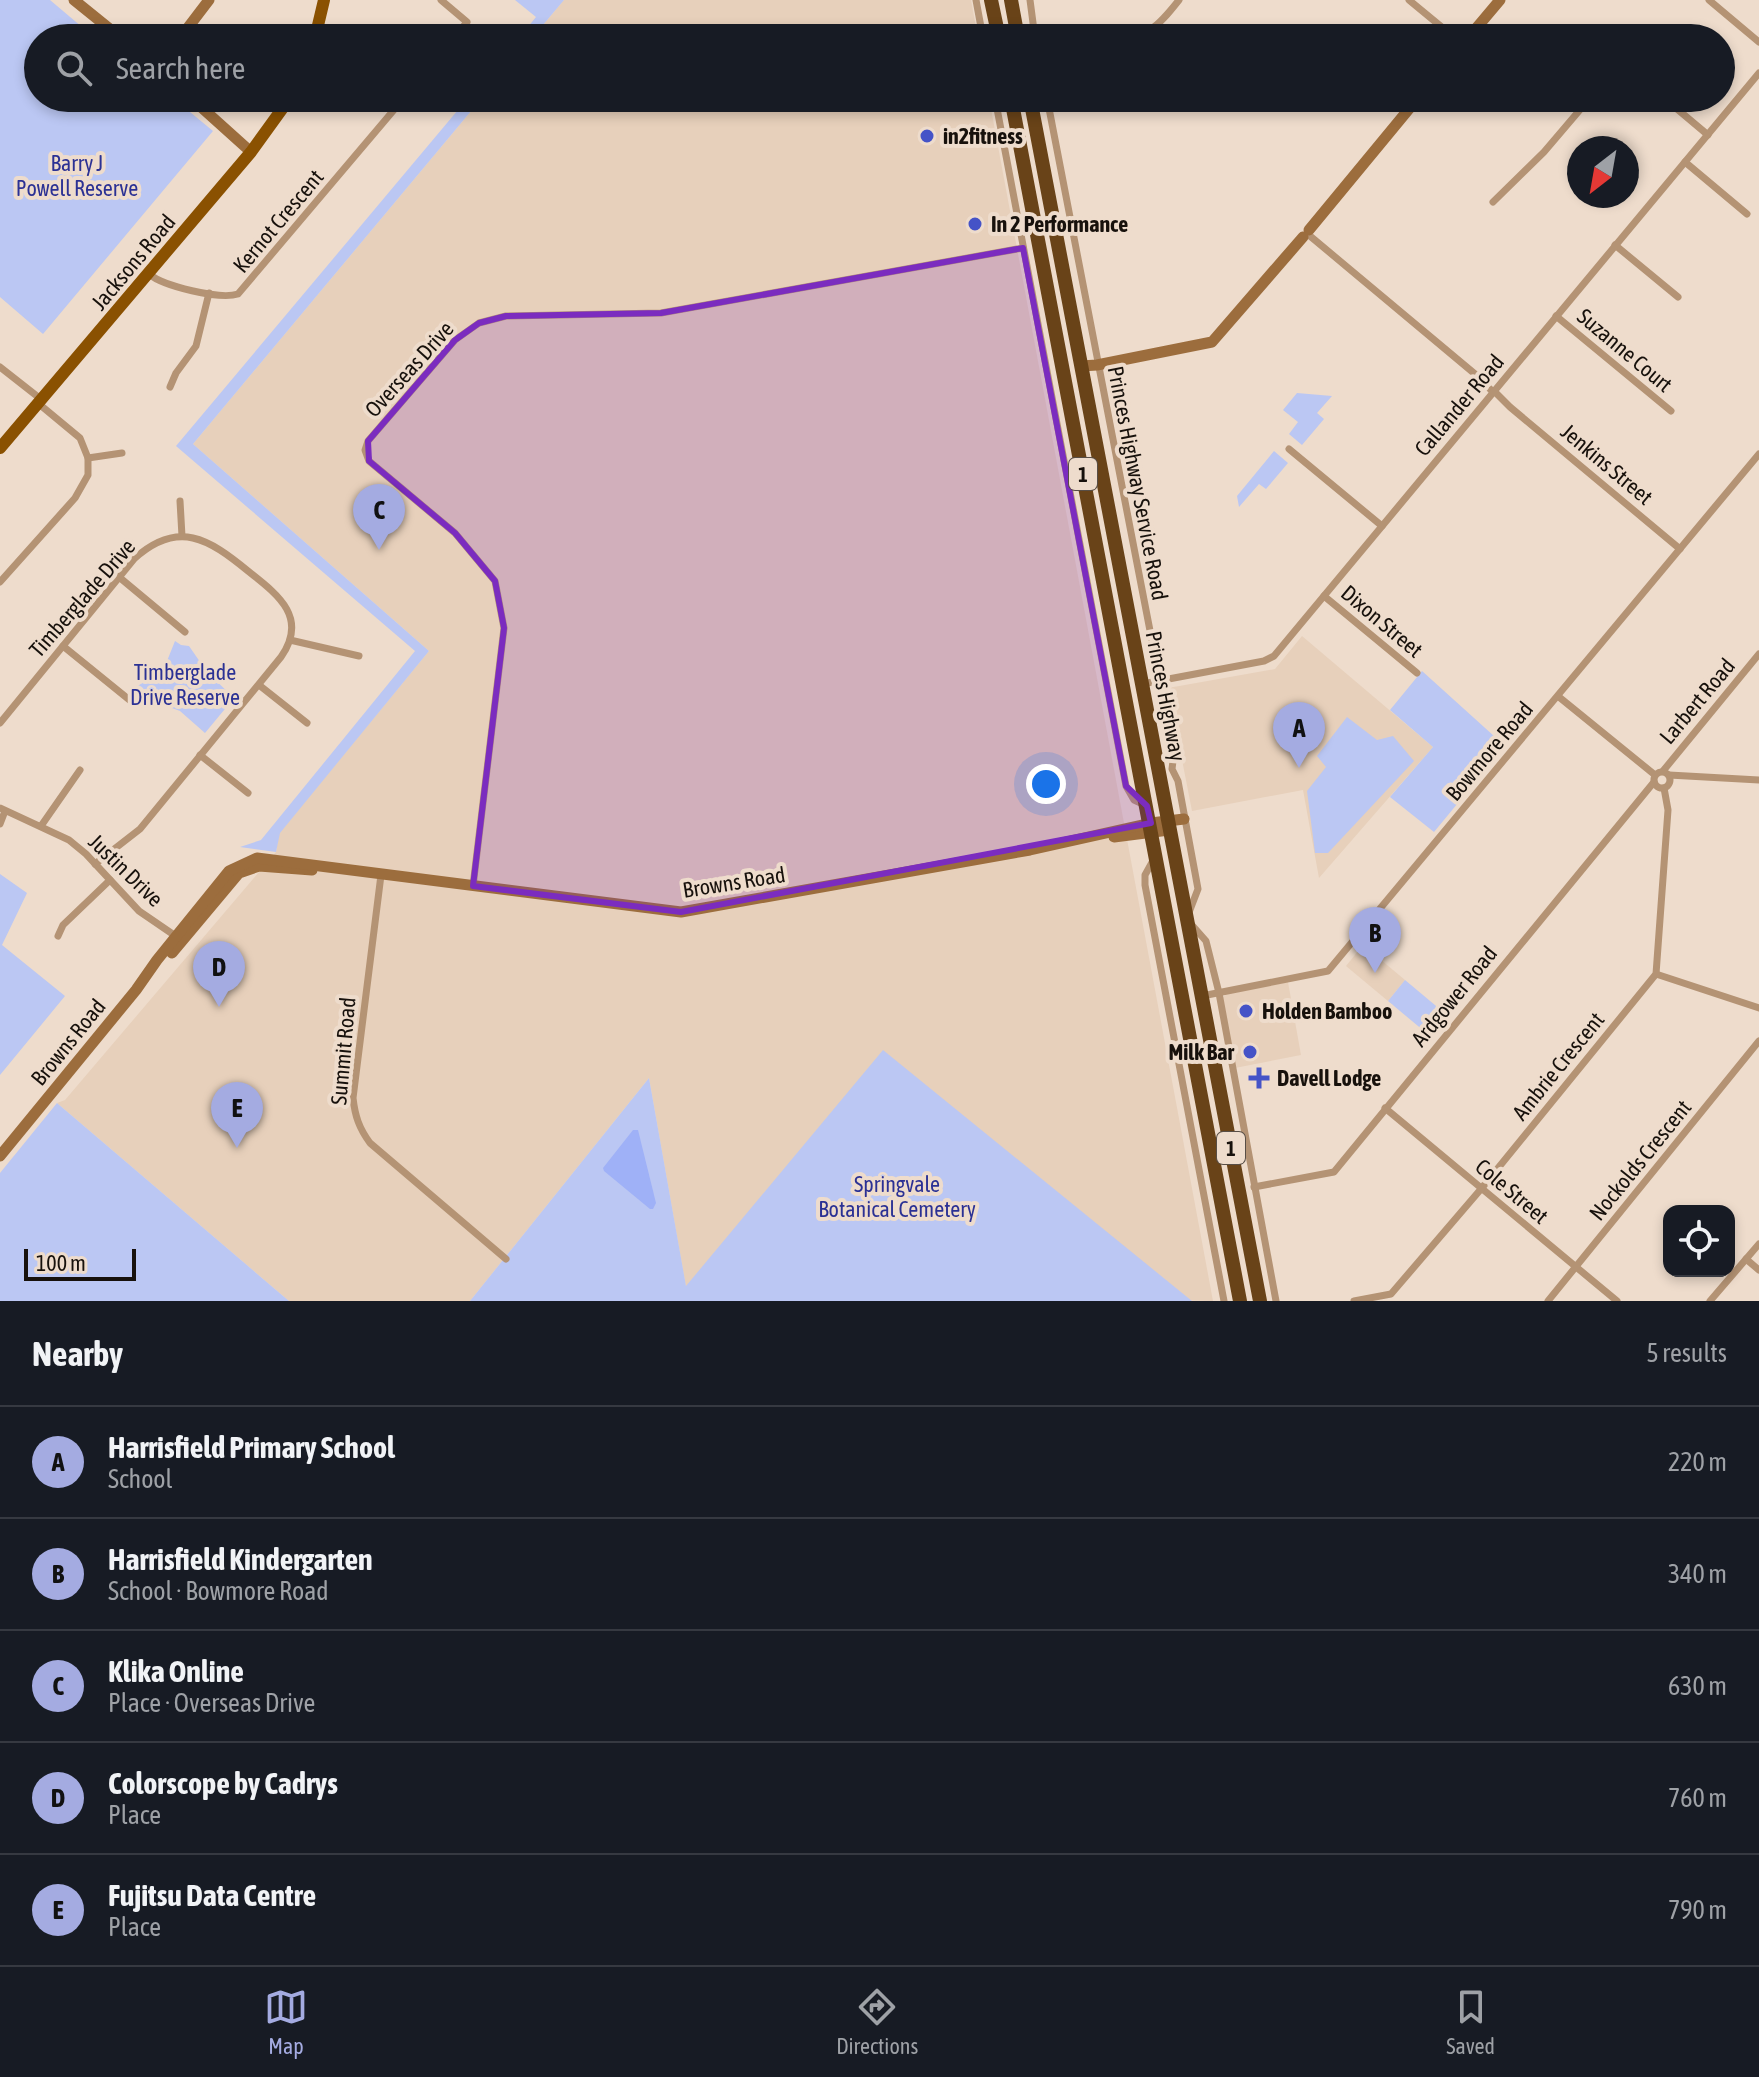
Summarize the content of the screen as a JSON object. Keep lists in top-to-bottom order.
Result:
{
  "streets": {
    "highway": ["1", "Princes Highway"],
    "main road": ["Jacksons Road"],
    "street": [
      "Kernot Crescent",
      "Suzanne Court",
      "Overseas Drive",
      "Callander Road",
      "Jenkins Street",
      "Princes Highway Service Road",
      "Timberglade Drive",
      "Dixon Street",
      "Larbert Road",
      "Bowmore Road",
      "Justin Drive",
      "Browns Road",
      "Ardgower Road",
      "Summit Road",
      "Ambrie Crescent",
      "Nockolds Crescent",
      "Cole Street"
    ]
  },
  "crossings": [
    ["Kernot Crescent", "Jacksons Road"],
    ["Suzanne Court", "Callander Road"],
    ["Overseas Drive", "Browns Road"],
    ["Callander Road", "Jenkins Street"],
    ["Callander Road", "Princes Highway Service Road"],
    ["Callander Road", "Dixon Street"],
    ["Callander Road", "Princes Highway"],
    ["Jenkins Street", "Bowmore Road"],
    ["Princes Highway Service Road", "Princes Highway"],
    ["Princes Highway Service Road", "Browns Road"],
    ["Princes Highway", "Bowmore Road"],
    ["Princes Highway", "Browns Road"],
    ["Justin Drive", "Browns Road"],
    ["Browns Road", "Summit Road"],
    ["Ardgower Road", "Cole Street"],
    ["Ambrie Crescent", "Cole Street"],
    ["Nockolds Crescent", "Cole Street"]
  ],
  "parks": ["Barry J Powell Reserve", "Timberglade Drive Reserve", "Springvale Botanical Cemetery"],
  "places": {
    "other": [
      "in2fitness",
      "In 2 Performance",
      "Holden Bamboo",
      "Milk Bar"
    ],
    "health": ["Davell Lodge"]
  },
  "scale_bar": "100 m",
  "north": "bottom left",
  "page": {
    "search": "Search here",
    "pins": [
      "C",
      "A",
      "B",
      "D",
      "E"
    ],
    "scale": "100 m",
    "heading": ["Nearby", "5 results"],
    "list": [
      {
        "mark": "A",
        "name": "Harrisfield Primary School",
        "note": "School",
        "value": "220 m"
      },
      {
        "mark": "B",
        "name": "Harrisfield Kindergarten",
        "note": "School · Bowmore Road",
        "value": "340 m"
      },
      {
        "mark": "C",
        "name": "Klika Online",
        "note": "Place · Overseas Drive",
        "value": "630 m"
      },
      {
        "mark": "D",
        "name": "Colorscope by Cadrys",
        "note": "Place",
        "value": "760 m"
      },
      {
        "mark": "E",
        "name": "Fujitsu Data Centre",
        "note": "Place",
        "value": "790 m"
      }
    ],
    "nav": ["Map", "Directions", "Saved"]
  }
}
